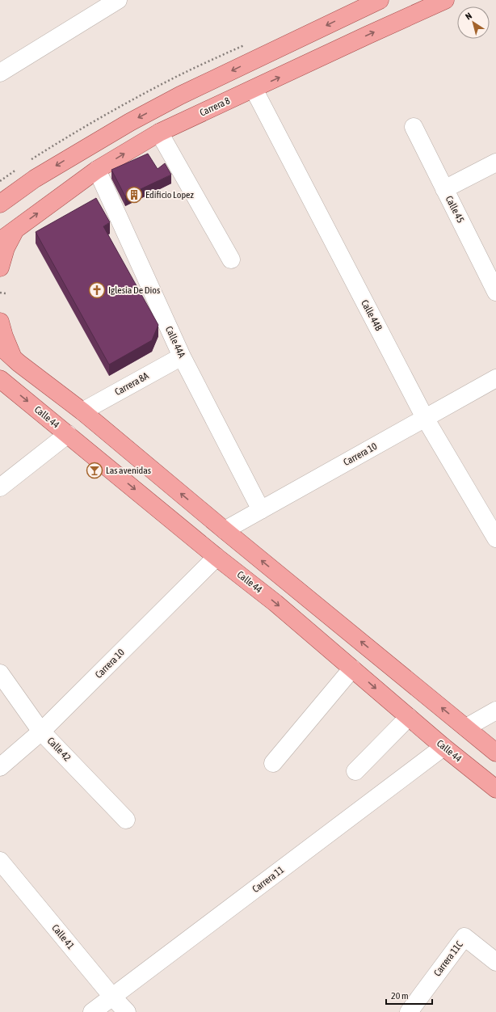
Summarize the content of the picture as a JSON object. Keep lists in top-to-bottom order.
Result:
{
  "streets": {
    "main road": ["Carrera 8", "Calle 44"],
    "street": [
      "Calle 45",
      "Calle 44B",
      "Calle 44A",
      "Carrera 8A",
      "Carrera 10",
      "Calle 42",
      "Carrera 11",
      "Calle 41",
      "Carrera 11C"
    ]
  },
  "crossings": [
    ["Carrera 8", "Calle 44B"],
    ["Carrera 8", "Calle 44A"],
    ["Calle 44B", "Carrera 10"],
    ["Calle 44A", "Carrera 8A"],
    ["Calle 44A", "Carrera 10"],
    ["Calle 44", "Carrera 10"],
    ["Calle 44", "Carrera 11"],
    ["Carrera 10", "Calle 42"],
    ["Carrera 11", "Calle 41"]
  ],
  "places": {
    "building": ["Edificio Lopez"],
    "church": ["Iglesia De Dios"],
    "bar": ["Las avenidas"]
  },
  "scale_bar": "20 m",
  "north": "top left"
}
